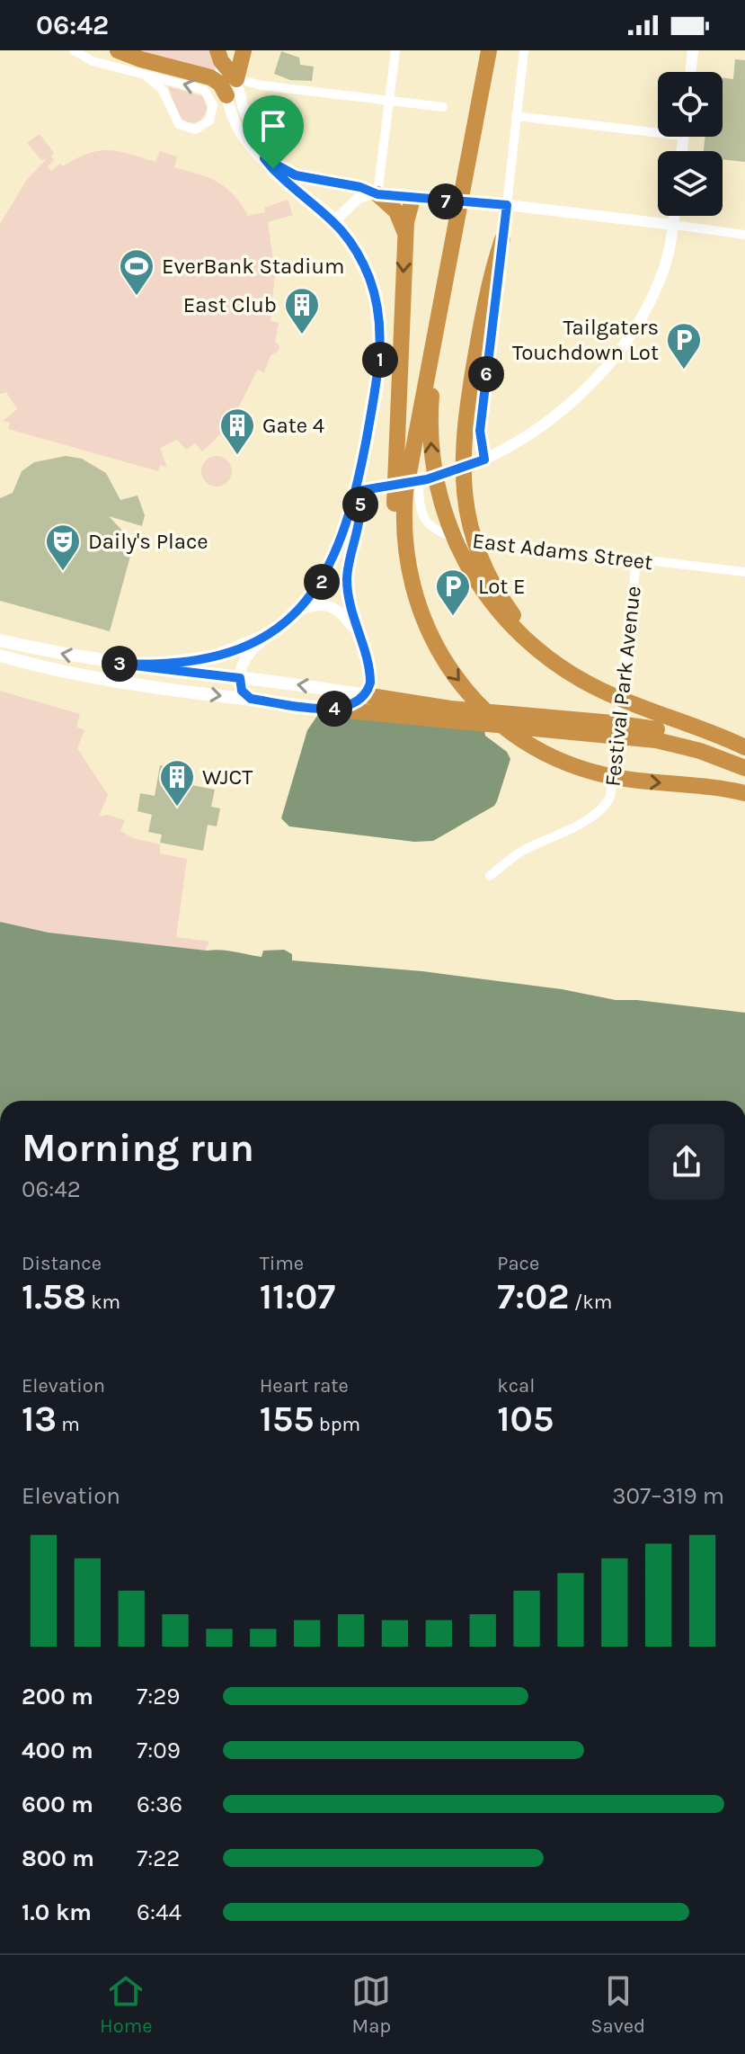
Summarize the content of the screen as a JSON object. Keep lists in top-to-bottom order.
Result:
{
  "streets": {
    "street": ["East Adams Street", "Festival Park Avenue"]
  },
  "crossings": [
    ["East Adams Street", "Festival Park Avenue"]
  ],
  "places": {
    "sports": ["EverBank Stadium"],
    "building": ["East Club", "Gate 4", "WJCT"],
    "parking": ["Tailgaters Touchdown Lot", "Lot E"],
    "theatre": ["Daily's Place"]
  },
  "page": {
    "status": "06:42",
    "pins": [
      "7",
      "1",
      "6",
      "5",
      "2",
      "3",
      "4"
    ],
    "heading": ["Morning run", "06:42"],
    "stats": [
      ["Distance", "1.58 km"],
      ["Time", "11:07"],
      ["Pace", "7:02 /km"],
      ["Elevation", "13 m"],
      ["Heart rate", "155 bpm"],
      ["kcal", "105"]
    ],
    "chart": ["Elevation", "307–319 m"],
    "list": [
      {
        "name": "200 m",
        "note": "7:29"
      },
      {
        "name": "400 m",
        "note": "7:09"
      },
      {
        "name": "600 m",
        "note": "6:36"
      },
      {
        "name": "800 m",
        "note": "7:22"
      },
      {
        "name": "1.0 km",
        "note": "6:44"
      }
    ],
    "tabs": ["Home", "Map", "Saved"]
  }
}
